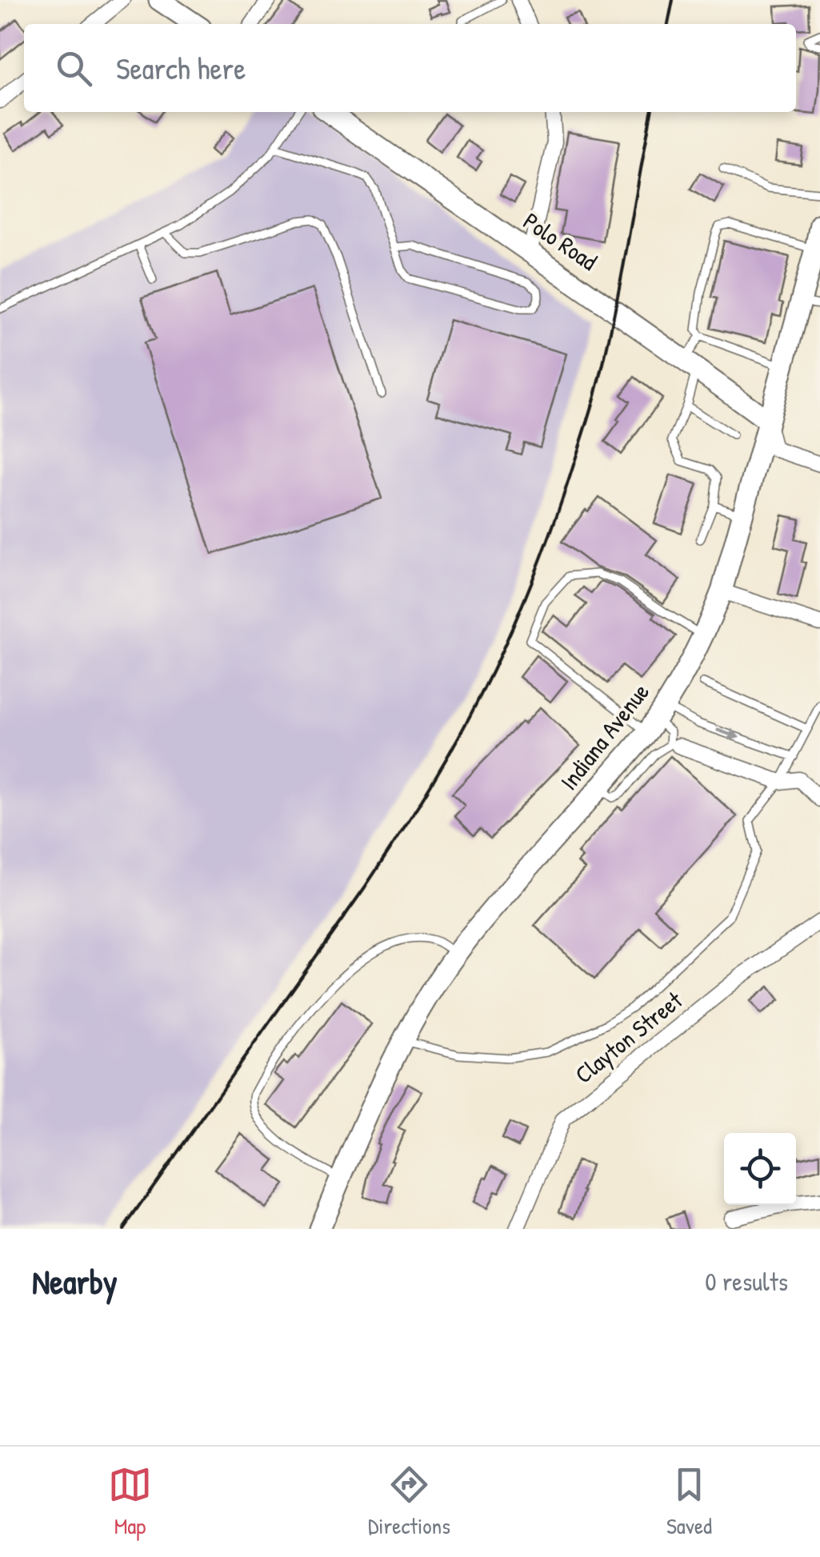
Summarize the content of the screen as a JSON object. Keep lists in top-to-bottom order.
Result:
{
  "streets": {
    "main road": ["Polo Road", "Indiana Avenue"],
    "street": ["Clayton Street"]
  },
  "crossings": [
    ["Polo Road", "Indiana Avenue"]
  ],
  "page": {
    "search": "Search here",
    "heading": ["Nearby", "0 results"],
    "nav": ["Map", "Directions", "Saved"]
  }
}
